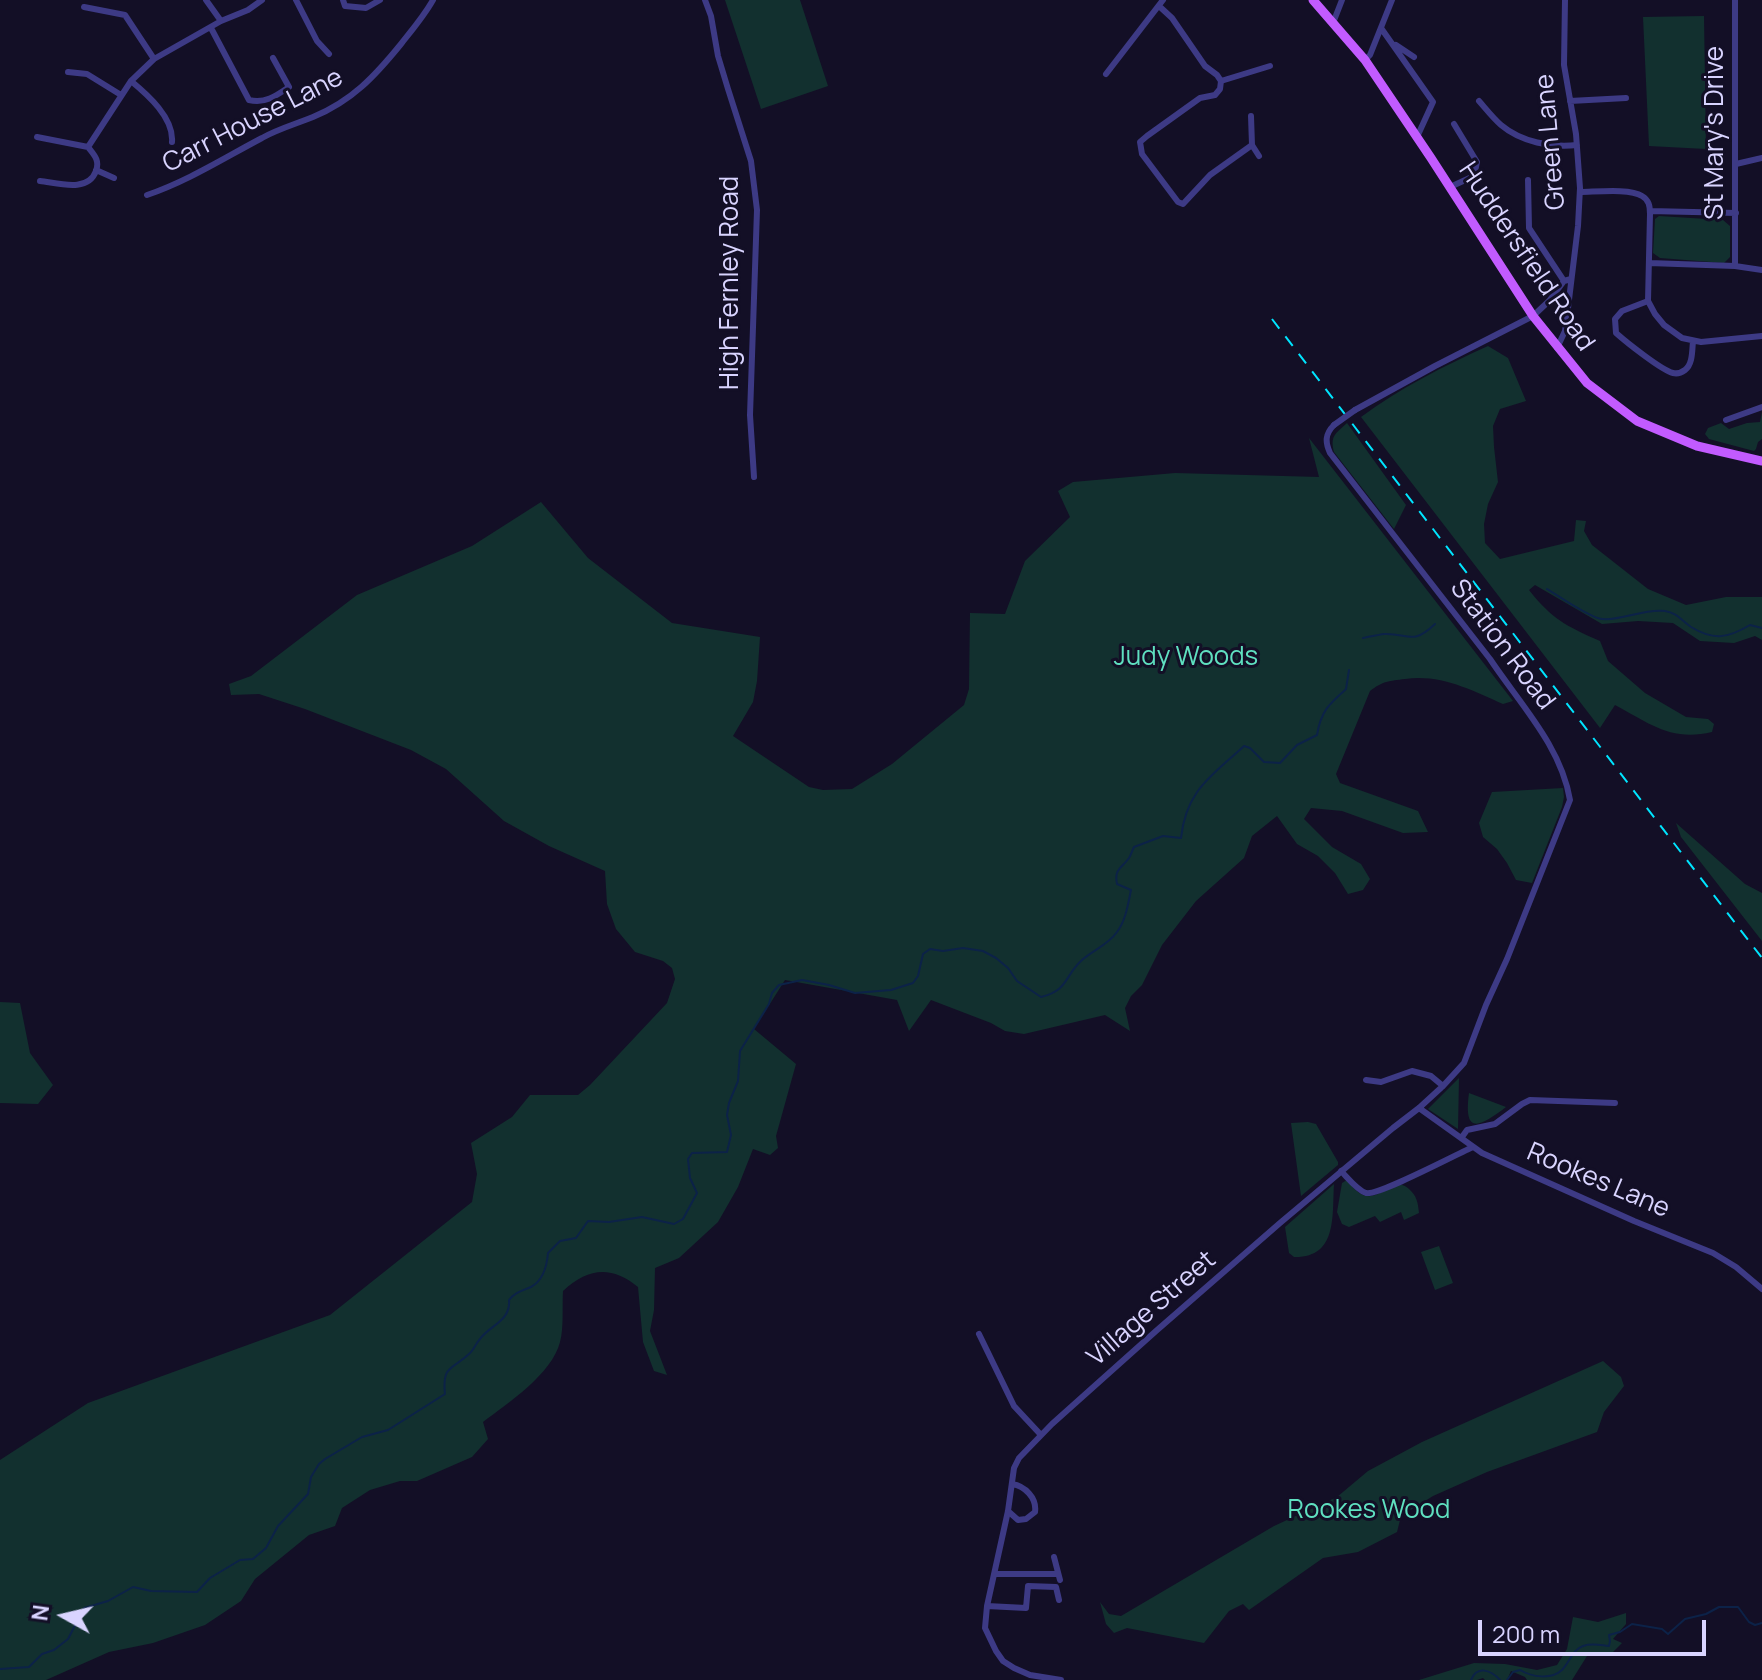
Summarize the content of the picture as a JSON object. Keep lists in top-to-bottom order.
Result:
{
  "streets": {
    "main road": ["Huddersfield Road"],
    "street": [
      "Carr House Lane",
      "St Mary's Drive",
      "Green Lane",
      "High Fernley Road",
      "Station Road",
      "Rookes Lane",
      "Village Street"
    ]
  },
  "crossings": [
    ["Green Lane", "Huddersfield Road"],
    ["Huddersfield Road", "Station Road"],
    ["Station Road", "Rookes Lane"],
    ["Station Road", "Village Street"],
    ["Rookes Lane", "Village Street"]
  ],
  "parks": ["Judy Woods", "Rookes Wood"],
  "scale_bar": "200 m",
  "north": "left"
}
